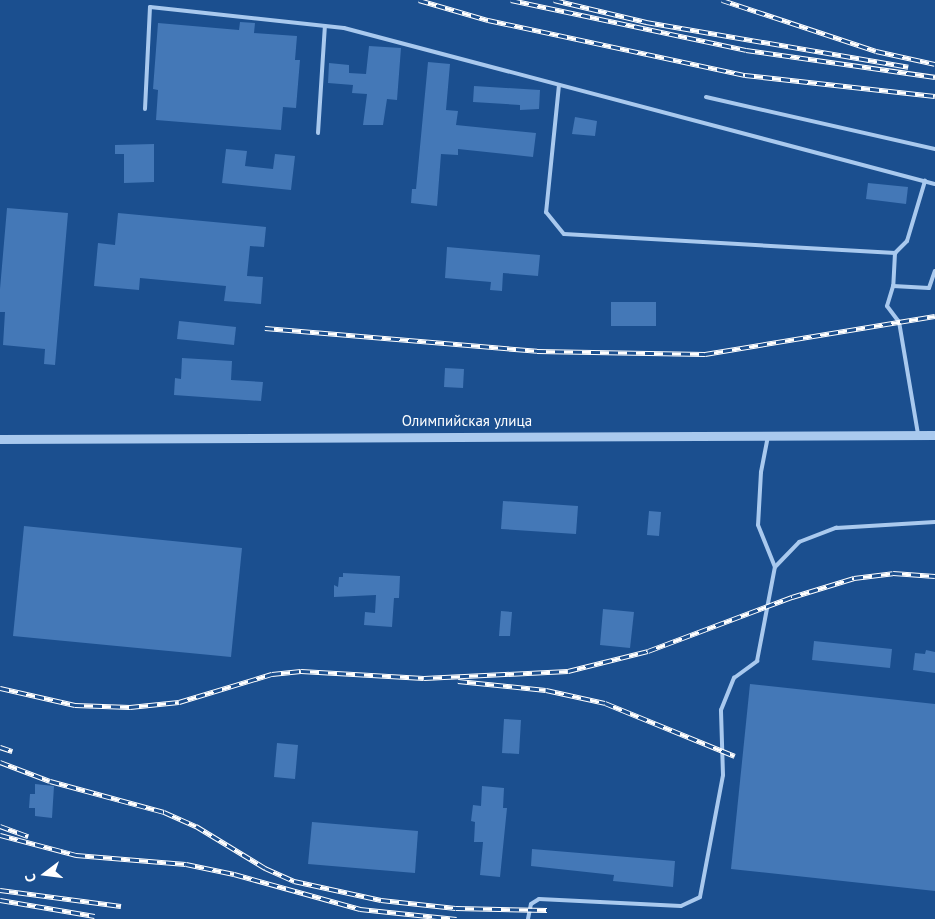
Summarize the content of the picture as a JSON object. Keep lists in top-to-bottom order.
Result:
{
  "streets": {
    "street": ["Олимпийская улица"]
  },
  "north": "left"
}
